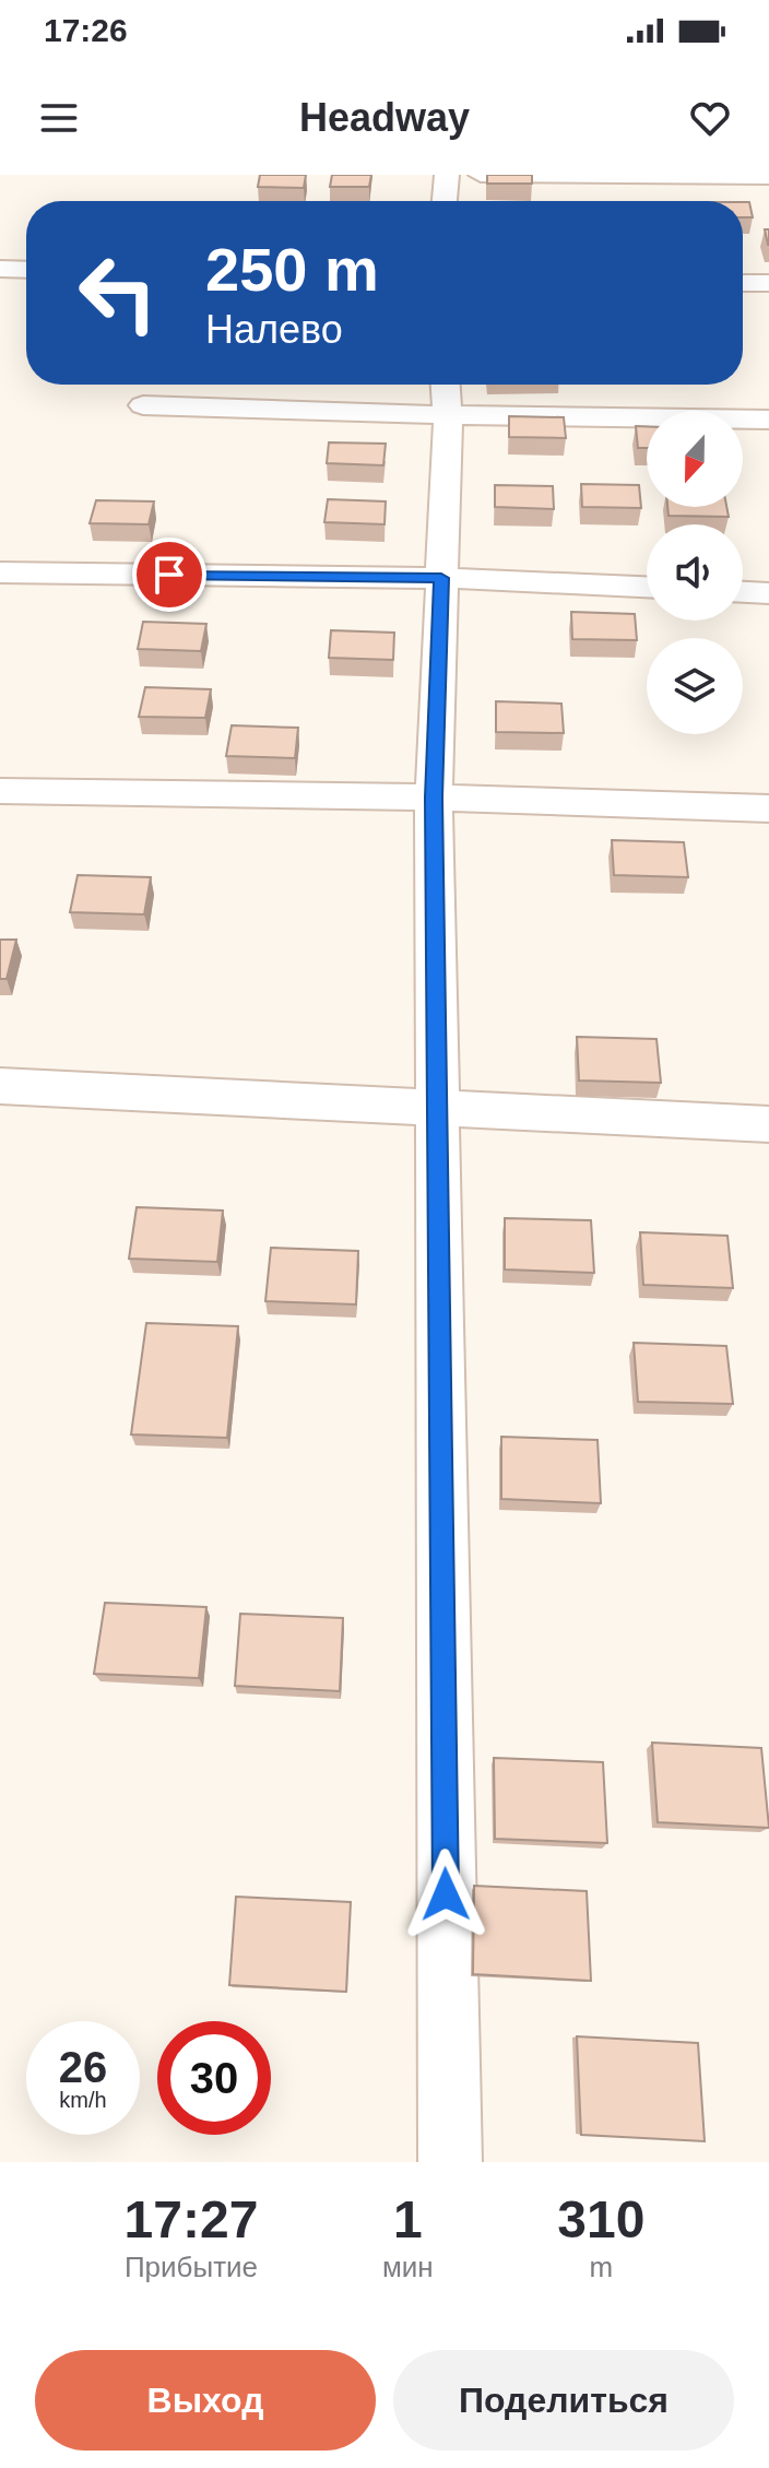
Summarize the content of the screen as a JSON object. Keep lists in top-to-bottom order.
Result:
{
  "north": "bottom",
  "page": {
    "status": "17:26",
    "header": "Headway",
    "turn": ["250 m", "Налево"],
    "speed": "26 km/h",
    "limit": "30",
    "eta": [
      "17:27",
      "Прибытие",
      "1",
      "мин",
      "310",
      "m"
    ],
    "buttons": ["Выход", "Поделиться"]
  }
}
